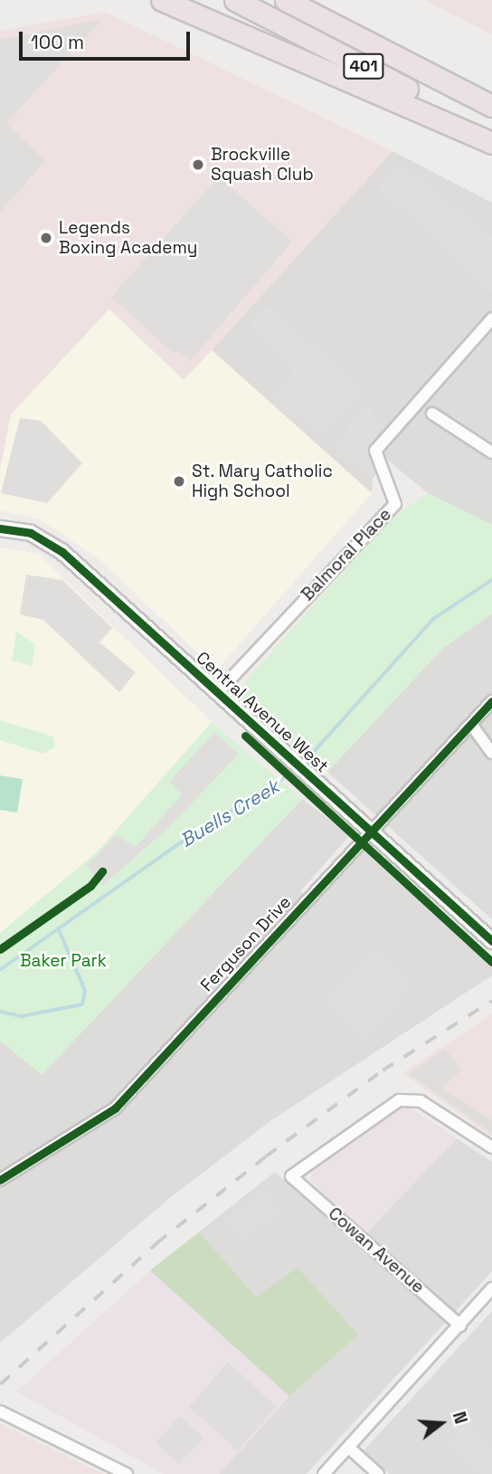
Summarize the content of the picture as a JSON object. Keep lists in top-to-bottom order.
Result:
{
  "streets": {
    "highway": ["401"],
    "street": [
      "Balmoral Place",
      "Central Avenue West",
      "Ferguson Drive",
      "Cowan Avenue"
    ]
  },
  "crossings": [
    ["Balmoral Place", "Central Avenue West"],
    ["Central Avenue West", "Ferguson Drive"]
  ],
  "water": ["Buells Creek"],
  "parks": ["Baker Park"],
  "places": ["Brockville Squash Club", "Legends Boxing Academy", "St. Mary Catholic High School"],
  "scale_bar": "100 m",
  "north": "right"
}
